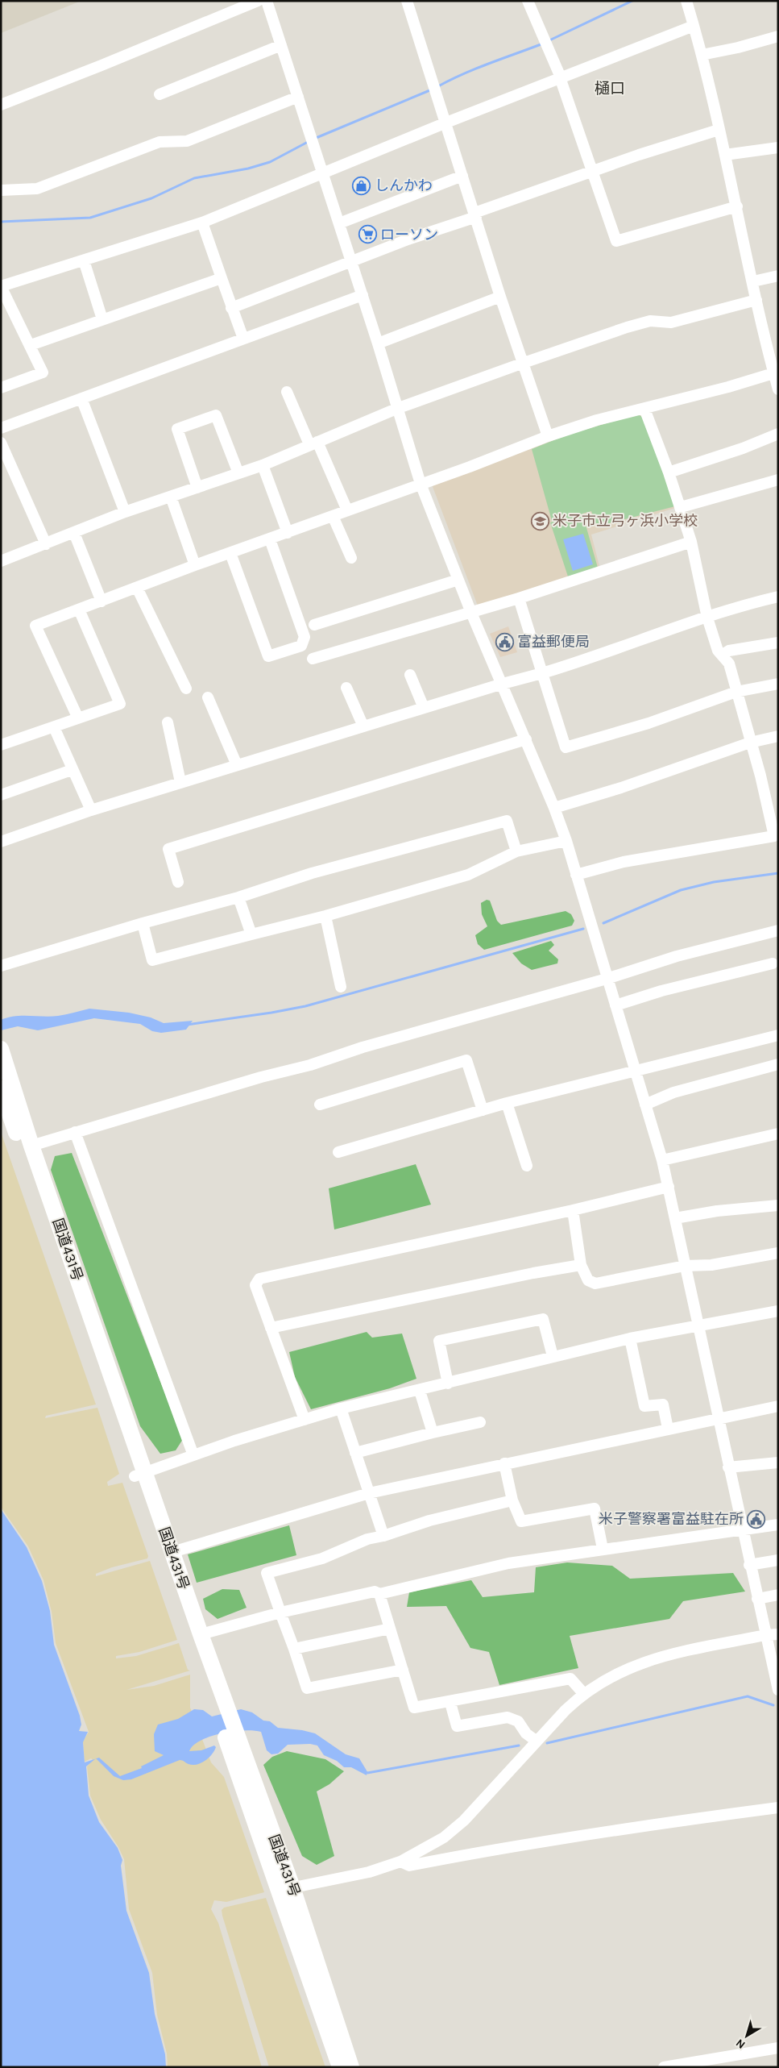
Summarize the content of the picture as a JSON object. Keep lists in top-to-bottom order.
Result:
{
  "streets": {
    "highway": ["国道431号"]
  },
  "districts": ["樋口"],
  "places": {
    "shop": ["しんかわ"],
    "supermarket": ["ローソン"],
    "school or university": ["米子市立弓ヶ浜小学校"],
    "public building": ["富益郵便局", "米子警察署富益駐在所"]
  },
  "north": "bottom left"
}
